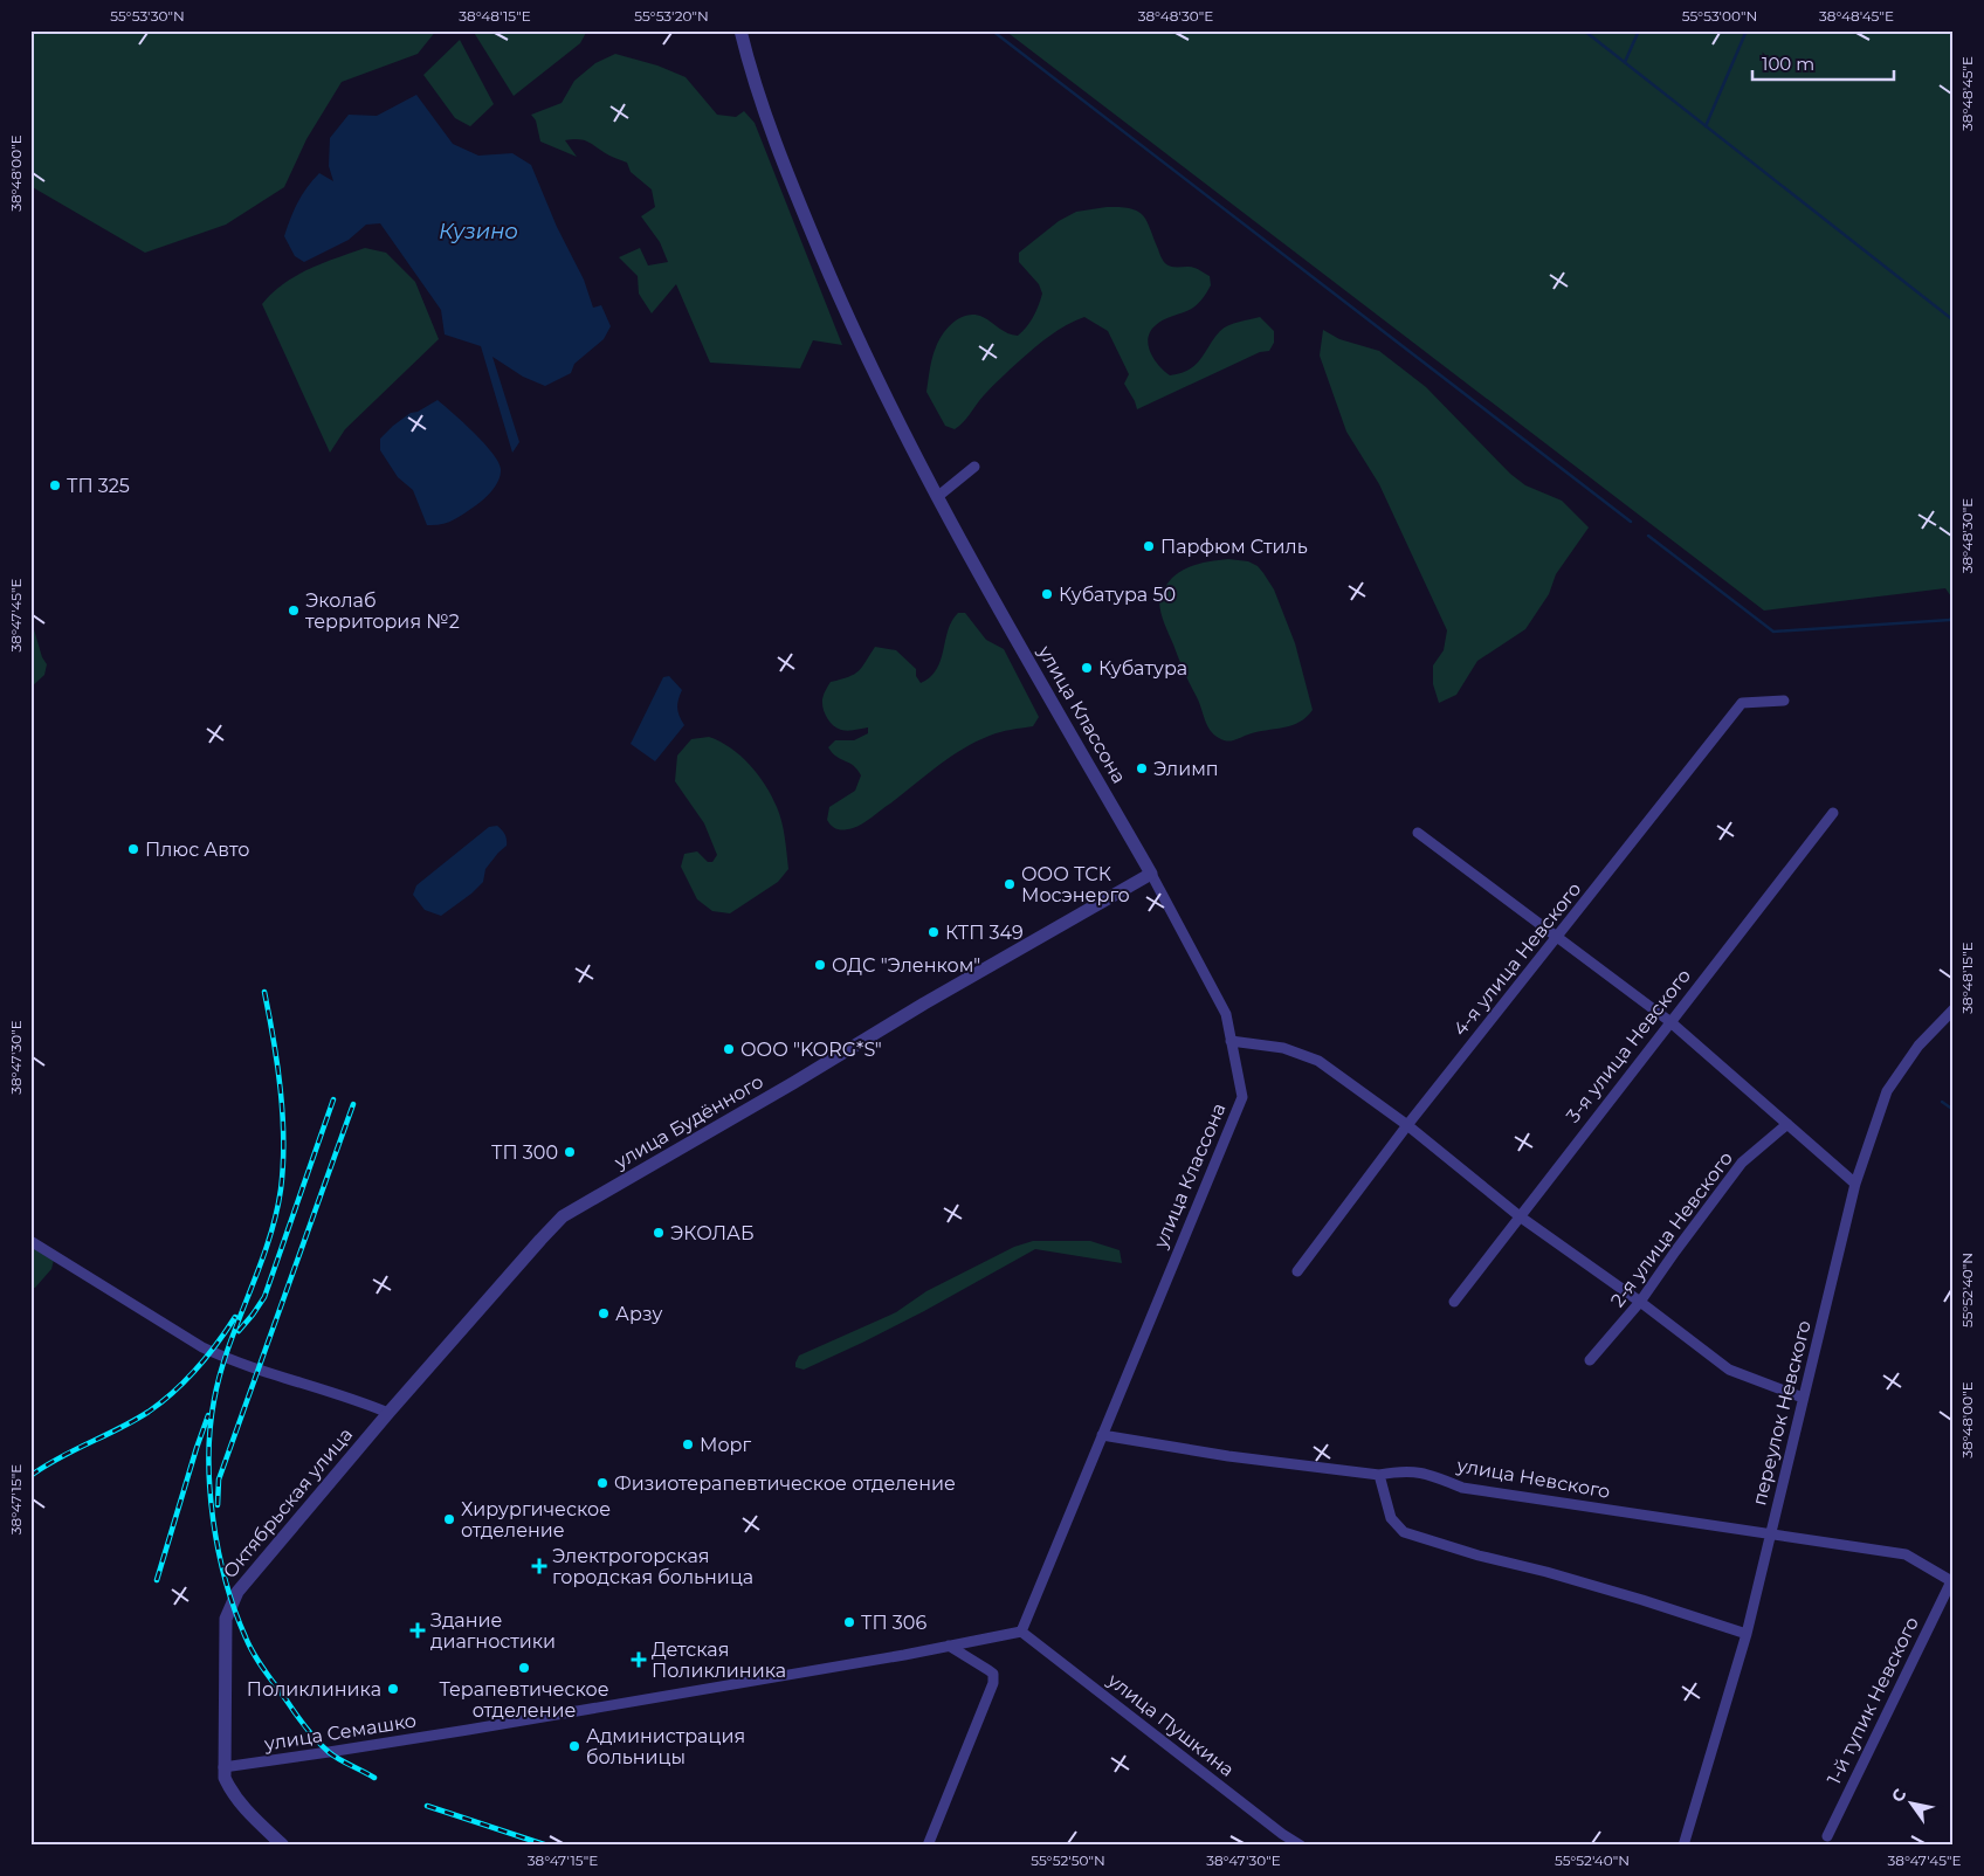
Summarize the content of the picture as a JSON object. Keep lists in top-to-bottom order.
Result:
{
  "streets": {
    "street": [
      "улица Классона",
      "4-я улица Невского",
      "3-я улица Невского",
      "улица Будённого",
      "2-я улица Невского",
      "переулок Невского",
      "улица Невского",
      "Октябрьская улица",
      "1-й тупик Невского",
      "улица Пушкина",
      "улица Семашко"
    ]
  },
  "crossings": [
    ["улица Классона", "улица Будённого"],
    ["улица Классона", "улица Невского"],
    ["улица Классона", "улица Пушкина"],
    ["улица Будённого", "Октябрьская улица"],
    ["переулок Невского", "улица Невского"],
    ["улица Невского", "1-й тупик Невского"],
    ["Октябрьская улица", "улица Семашко"]
  ],
  "water": ["Кузино"],
  "places": {
    "other": [
      "ТП 325",
      "Парфюм Стиль",
      "Кубатура 50",
      "Эколаб территория №2",
      "Кубатура",
      "Элимп",
      "Плюс Авто",
      "ООО ТСК Мосэнерго",
      "КТП 349",
      "ОДС \"Эленком\"",
      "ООО \"KORG*S\"",
      "ТП 300",
      "ЭКОЛАБ",
      "Арзу",
      "Морг",
      "Физиотерапевтическое отделение",
      "Хирургическое отделение",
      "ТП 306",
      "Терапевтическое отделение",
      "Поликлиника",
      "Администрация больницы"
    ],
    "health": ["Электрогорская городская больница", "Здание диагностики", "Детская Поликлиника"]
  },
  "scale_bar": "100 m",
  "north": "top left",
  "coordinates": [
    "55°53'30\"N",
    "38°48'15\"E",
    "55°53'20\"N",
    "38°48'30\"E",
    "55°53'00\"N",
    "38°48'45\"E",
    "38°48'00\"E",
    "38°47'45\"E",
    "38°47'30\"E",
    "55°52'40\"N",
    "38°47'15\"E",
    "55°52'50\"N"
  ]
}
